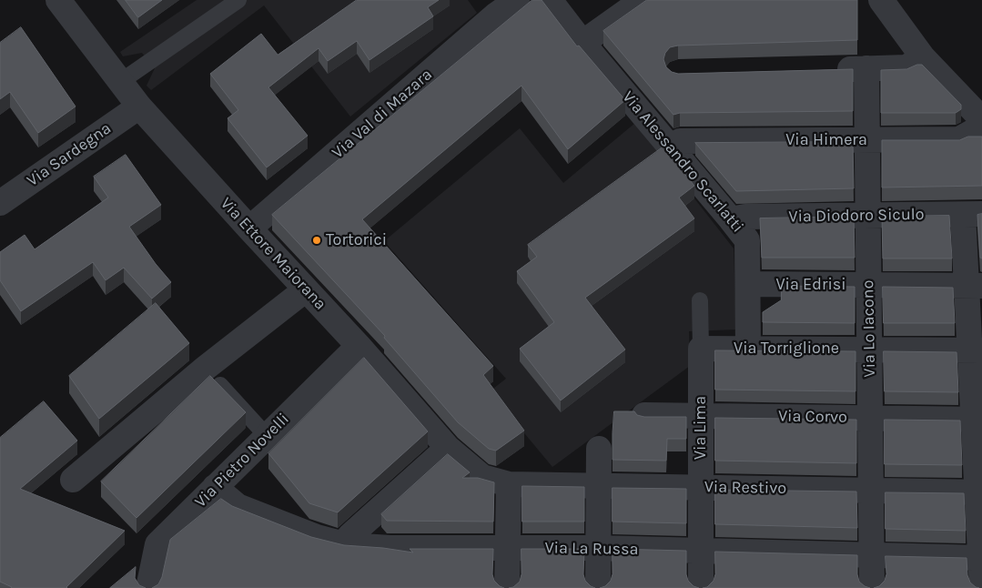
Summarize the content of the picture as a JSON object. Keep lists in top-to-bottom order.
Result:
{
  "streets": {
    "street": [
      "Via Val di Mazara",
      "Via Himera",
      "Via Sardegna",
      "Via Alessandro Scarlatti",
      "Via Diodoro Siculo",
      "Via Ettore Maiorana",
      "Via Edrisi",
      "Via Lo Iacono",
      "Via Torriglione",
      "Via Corvo",
      "Via Lima",
      "Via Pietro Novelli",
      "Via Restivo",
      "Via La Russa"
    ]
  },
  "crossings": [
    ["Via Val di Mazara", "Via Ettore Maiorana"],
    ["Via Himera", "Via Alessandro Scarlatti"],
    ["Via Himera", "Via Lo Iacono"],
    ["Via Sardegna", "Via Ettore Maiorana"],
    ["Via Alessandro Scarlatti", "Via Diodoro Siculo"],
    ["Via Alessandro Scarlatti", "Via Edrisi"],
    ["Via Alessandro Scarlatti", "Via Torriglione"],
    ["Via Diodoro Siculo", "Via Lo Iacono"],
    ["Via Ettore Maiorana", "Via Pietro Novelli"],
    ["Via Ettore Maiorana", "Via Restivo"],
    ["Via Edrisi", "Via Lo Iacono"],
    ["Via Lo Iacono", "Via Torriglione"],
    ["Via Lo Iacono", "Via Corvo"],
    ["Via Lo Iacono", "Via Restivo"],
    ["Via Lo Iacono", "Via La Russa"],
    ["Via Torriglione", "Via Lima"],
    ["Via Corvo", "Via Lima"],
    ["Via Lima", "Via Restivo"],
    ["Via Lima", "Via La Russa"],
    ["Via Pietro Novelli", "Via La Russa"]
  ],
  "places": ["Tortorici"]
}
